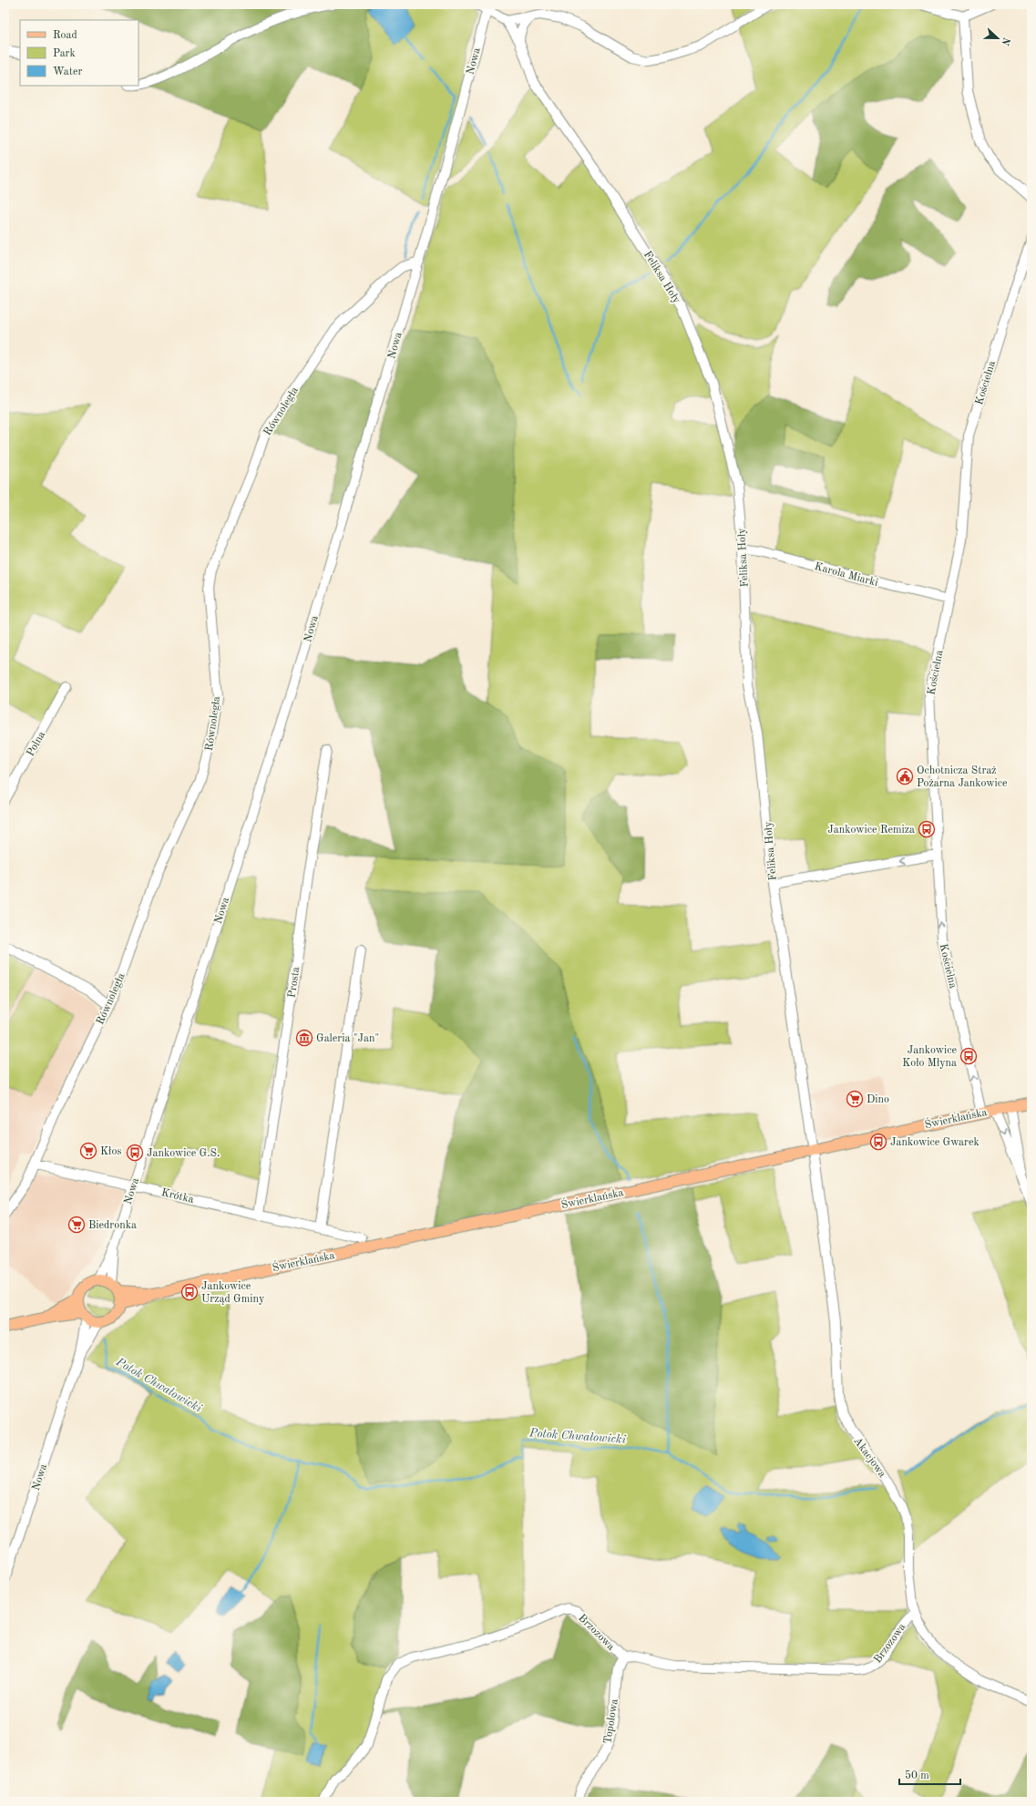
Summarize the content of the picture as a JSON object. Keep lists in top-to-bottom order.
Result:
{
  "streets": {
    "main road": ["Świerklańska"],
    "street": [
      "Nowa",
      "Feliksa Hoły",
      "Kościelna",
      "Równoległa",
      "Karola Miarki",
      "Polna",
      "Prosta",
      "Krótka",
      "Akacjowa",
      "Brzozowa",
      "Topolowa"
    ]
  },
  "crossings": [
    ["Nowa", "Równoległa"],
    ["Nowa", "Świerklańska"],
    ["Nowa", "Krótka"],
    ["Feliksa Hoły", "Karola Miarki"],
    ["Feliksa Hoły", "Świerklańska"],
    ["Feliksa Hoły", "Akacjowa"],
    ["Kościelna", "Karola Miarki"],
    ["Kościelna", "Świerklańska"],
    ["Równoległa", "Krótka"],
    ["Prosta", "Krótka"],
    ["Świerklańska", "Akacjowa"],
    ["Akacjowa", "Brzozowa"],
    ["Brzozowa", "Topolowa"]
  ],
  "water": ["Potok Chwałowicki"],
  "places": {
    "public building": ["Ochotnicza Straż Pożarna Jankowice"],
    "bus stop": [
      "Jankowice Remiza",
      "Jankowice Koło Młyna",
      "Jankowice Gwarek",
      "Jankowice G.S.",
      "Jankowice Urząd Gminy"
    ],
    "museum": ["Galeria \"Jan\""],
    "supermarket": ["Dino", "Kłos", "Biedronka"]
  },
  "legend": ["Road", "Park", "Water"],
  "scale_bar": "50 m",
  "north": "right"
}
